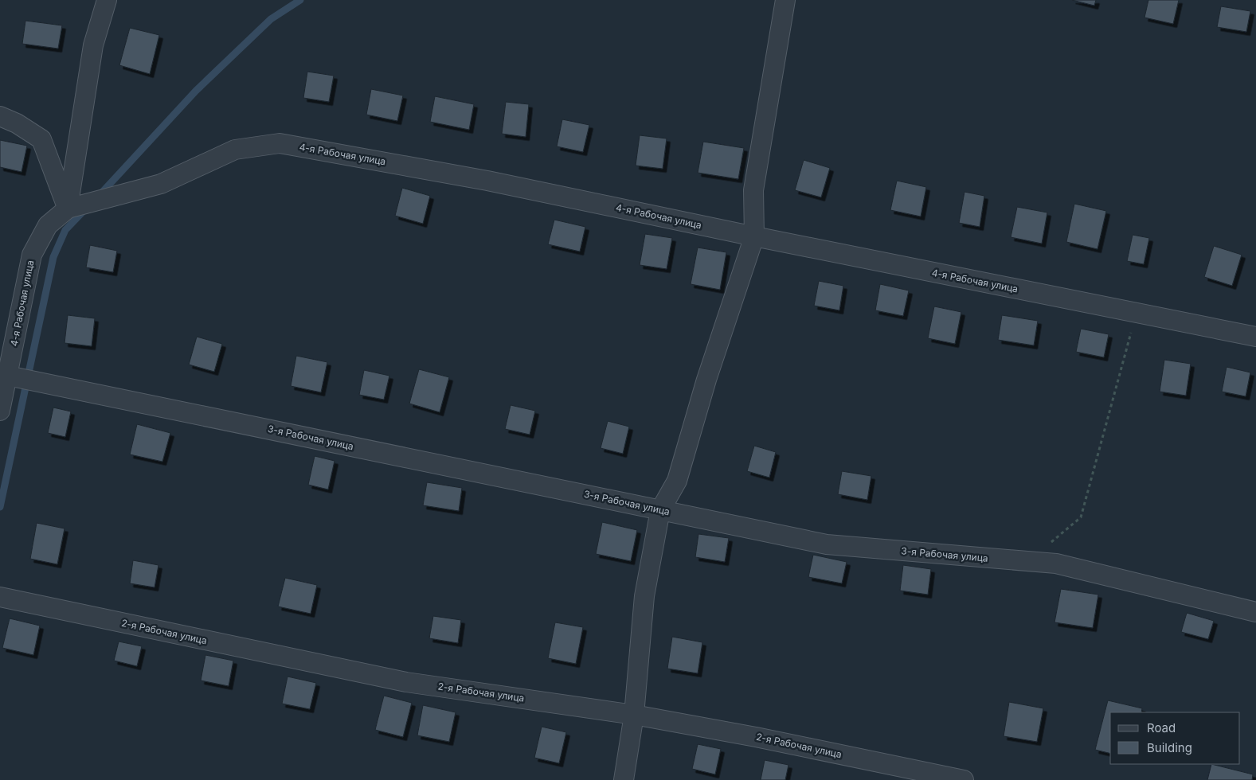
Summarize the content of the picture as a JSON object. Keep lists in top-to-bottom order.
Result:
{
  "streets": {
    "street": ["4-я Рабочая улица", "3-я Рабочая улица", "2-я Рабочая улица"]
  },
  "crossings": [
    ["4-я Рабочая улица", "3-я Рабочая улица"]
  ],
  "legend": ["Road", "Building"]
}
